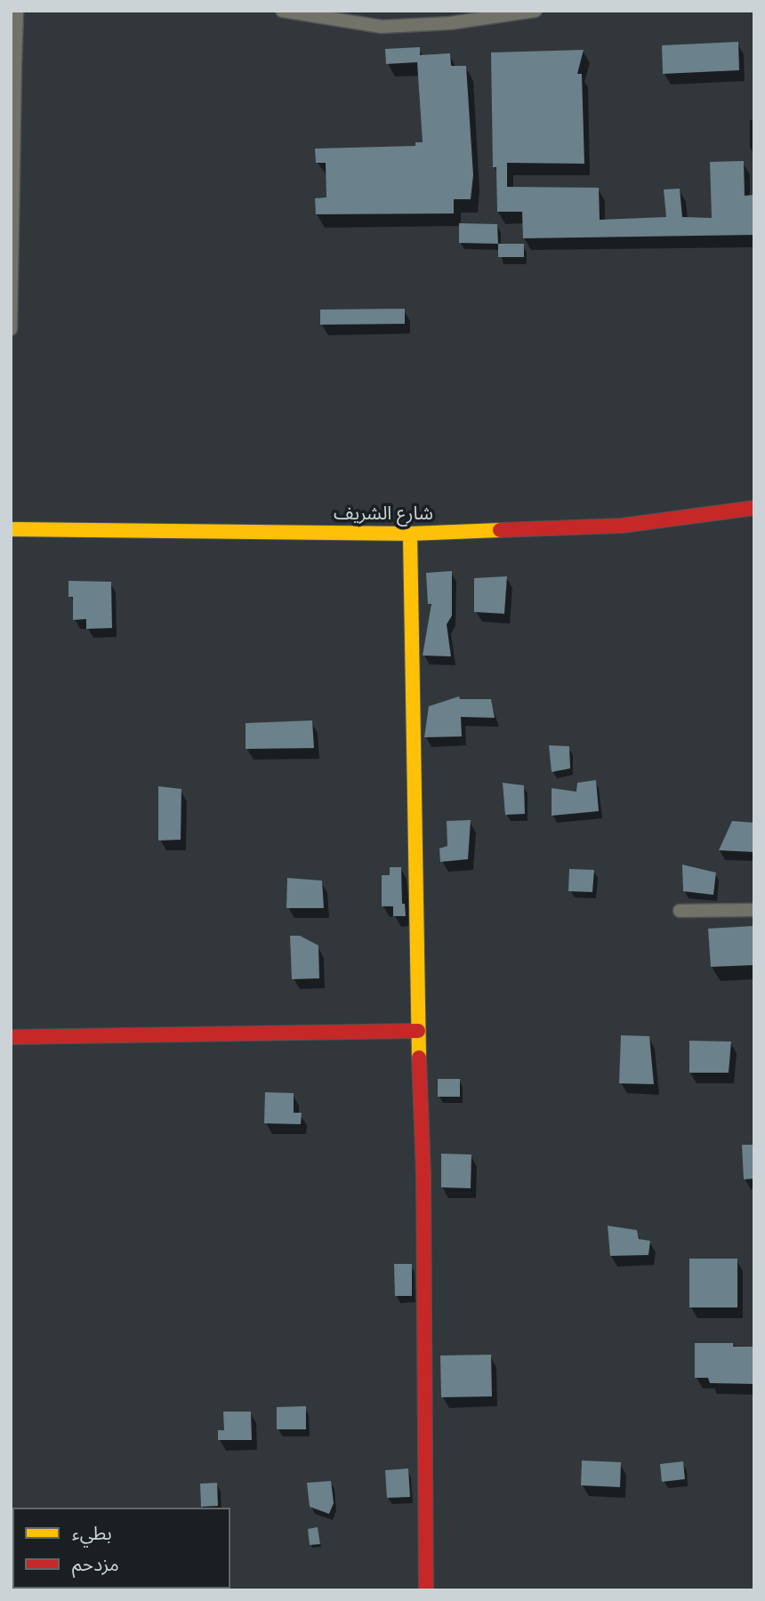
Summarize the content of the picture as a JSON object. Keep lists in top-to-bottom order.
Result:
{
  "streets": {
    "street": ["شارع الشريف"]
  },
  "legend": ["بطيء", "مزدحم"]
}
